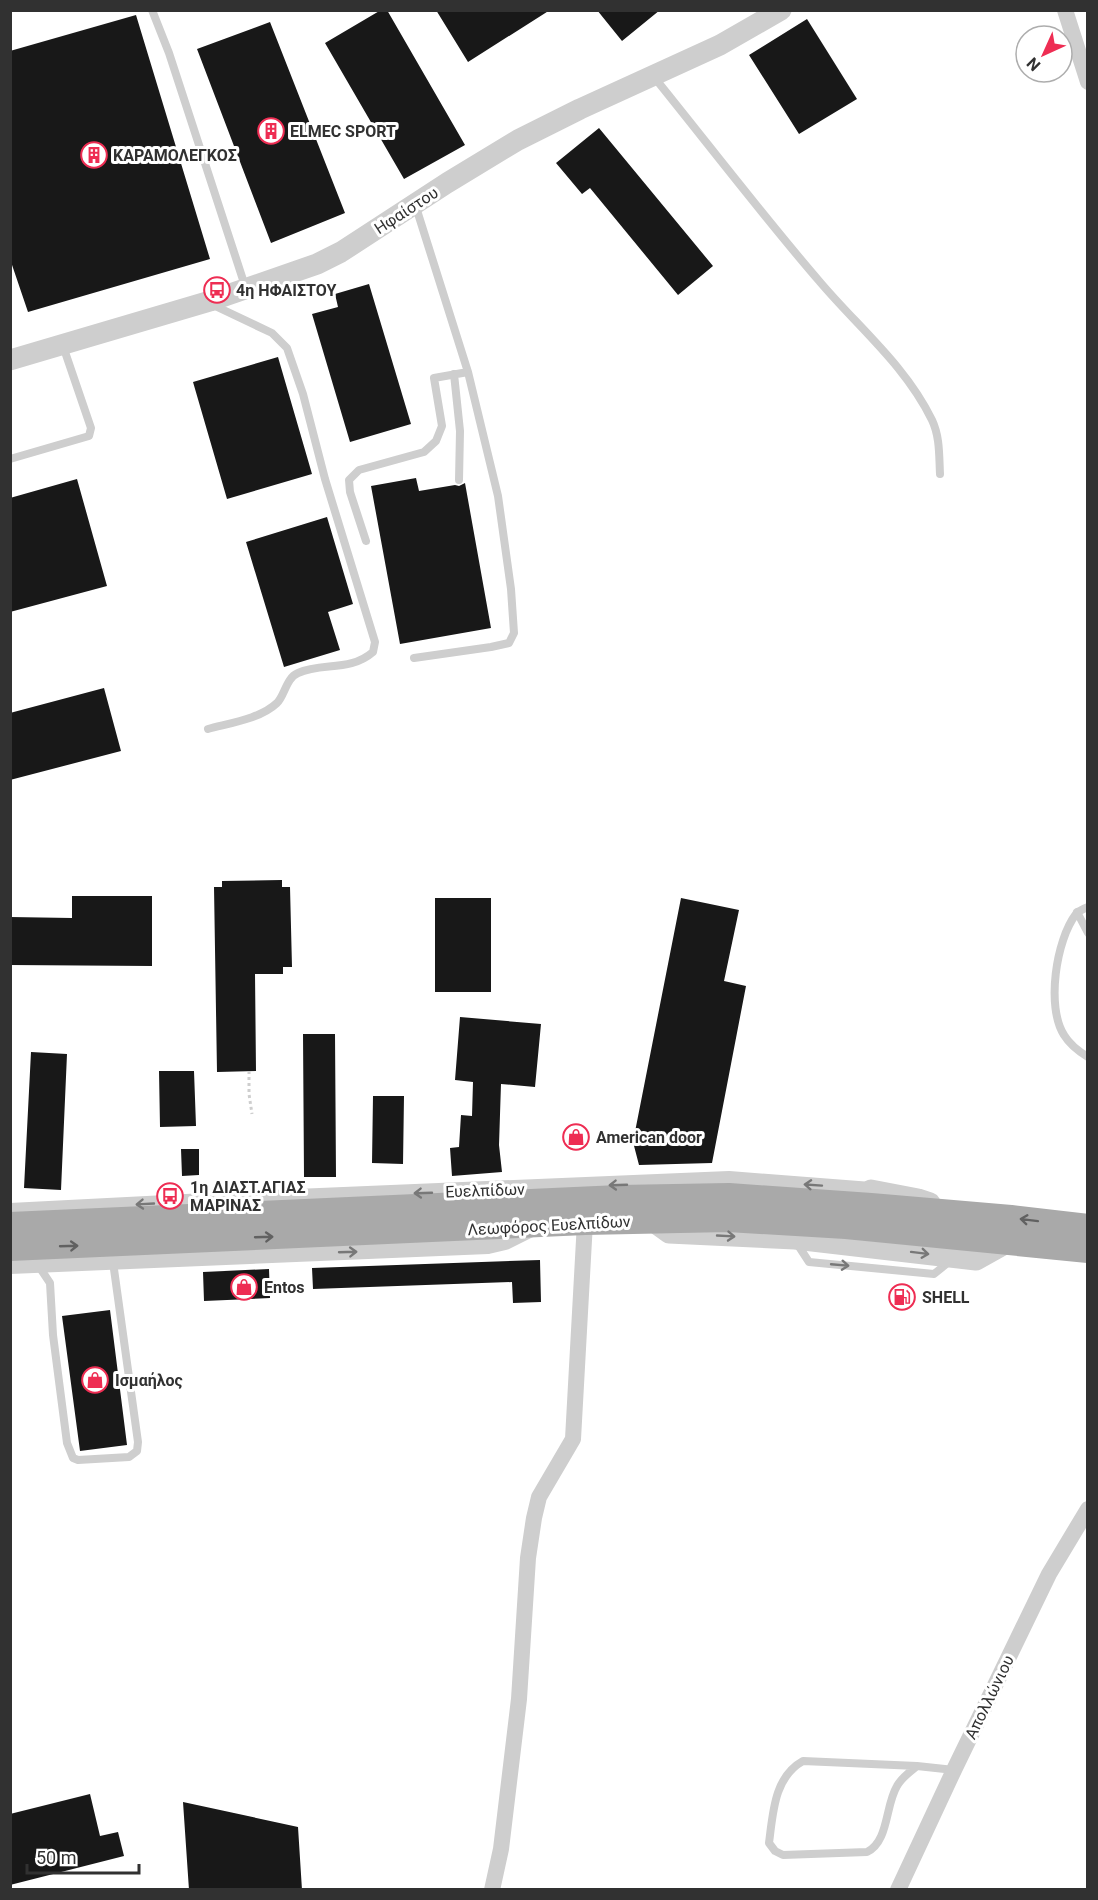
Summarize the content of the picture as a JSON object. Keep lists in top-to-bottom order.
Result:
{
  "streets": {
    "main road": ["Λεωφόρος Ευελπίδων"],
    "street": ["Ηφαίστου", "Ευελπίδων", "Απολλώνιου"]
  },
  "crossings": [
    ["Ευελπίδων", "Λεωφόρος Ευελπίδων"]
  ],
  "one_way": ["Ευελπίδων"],
  "places": {
    "building": ["ELMEC SPORT", "ΚΑΡΑΜΟΛΕΓΚΟΣ"],
    "bus stop": ["4η ΗΦΑΙΣΤΟΥ", "1η ΔΙΑΣΤ.ΑΓΙΑΣ ΜΑΡΙΝΑΣ"],
    "shop": ["American door", "Entos", "Ισμαήλος"],
    "fuel station": ["SHELL"]
  },
  "scale_bar": "50 m",
  "north": "bottom left"
}
